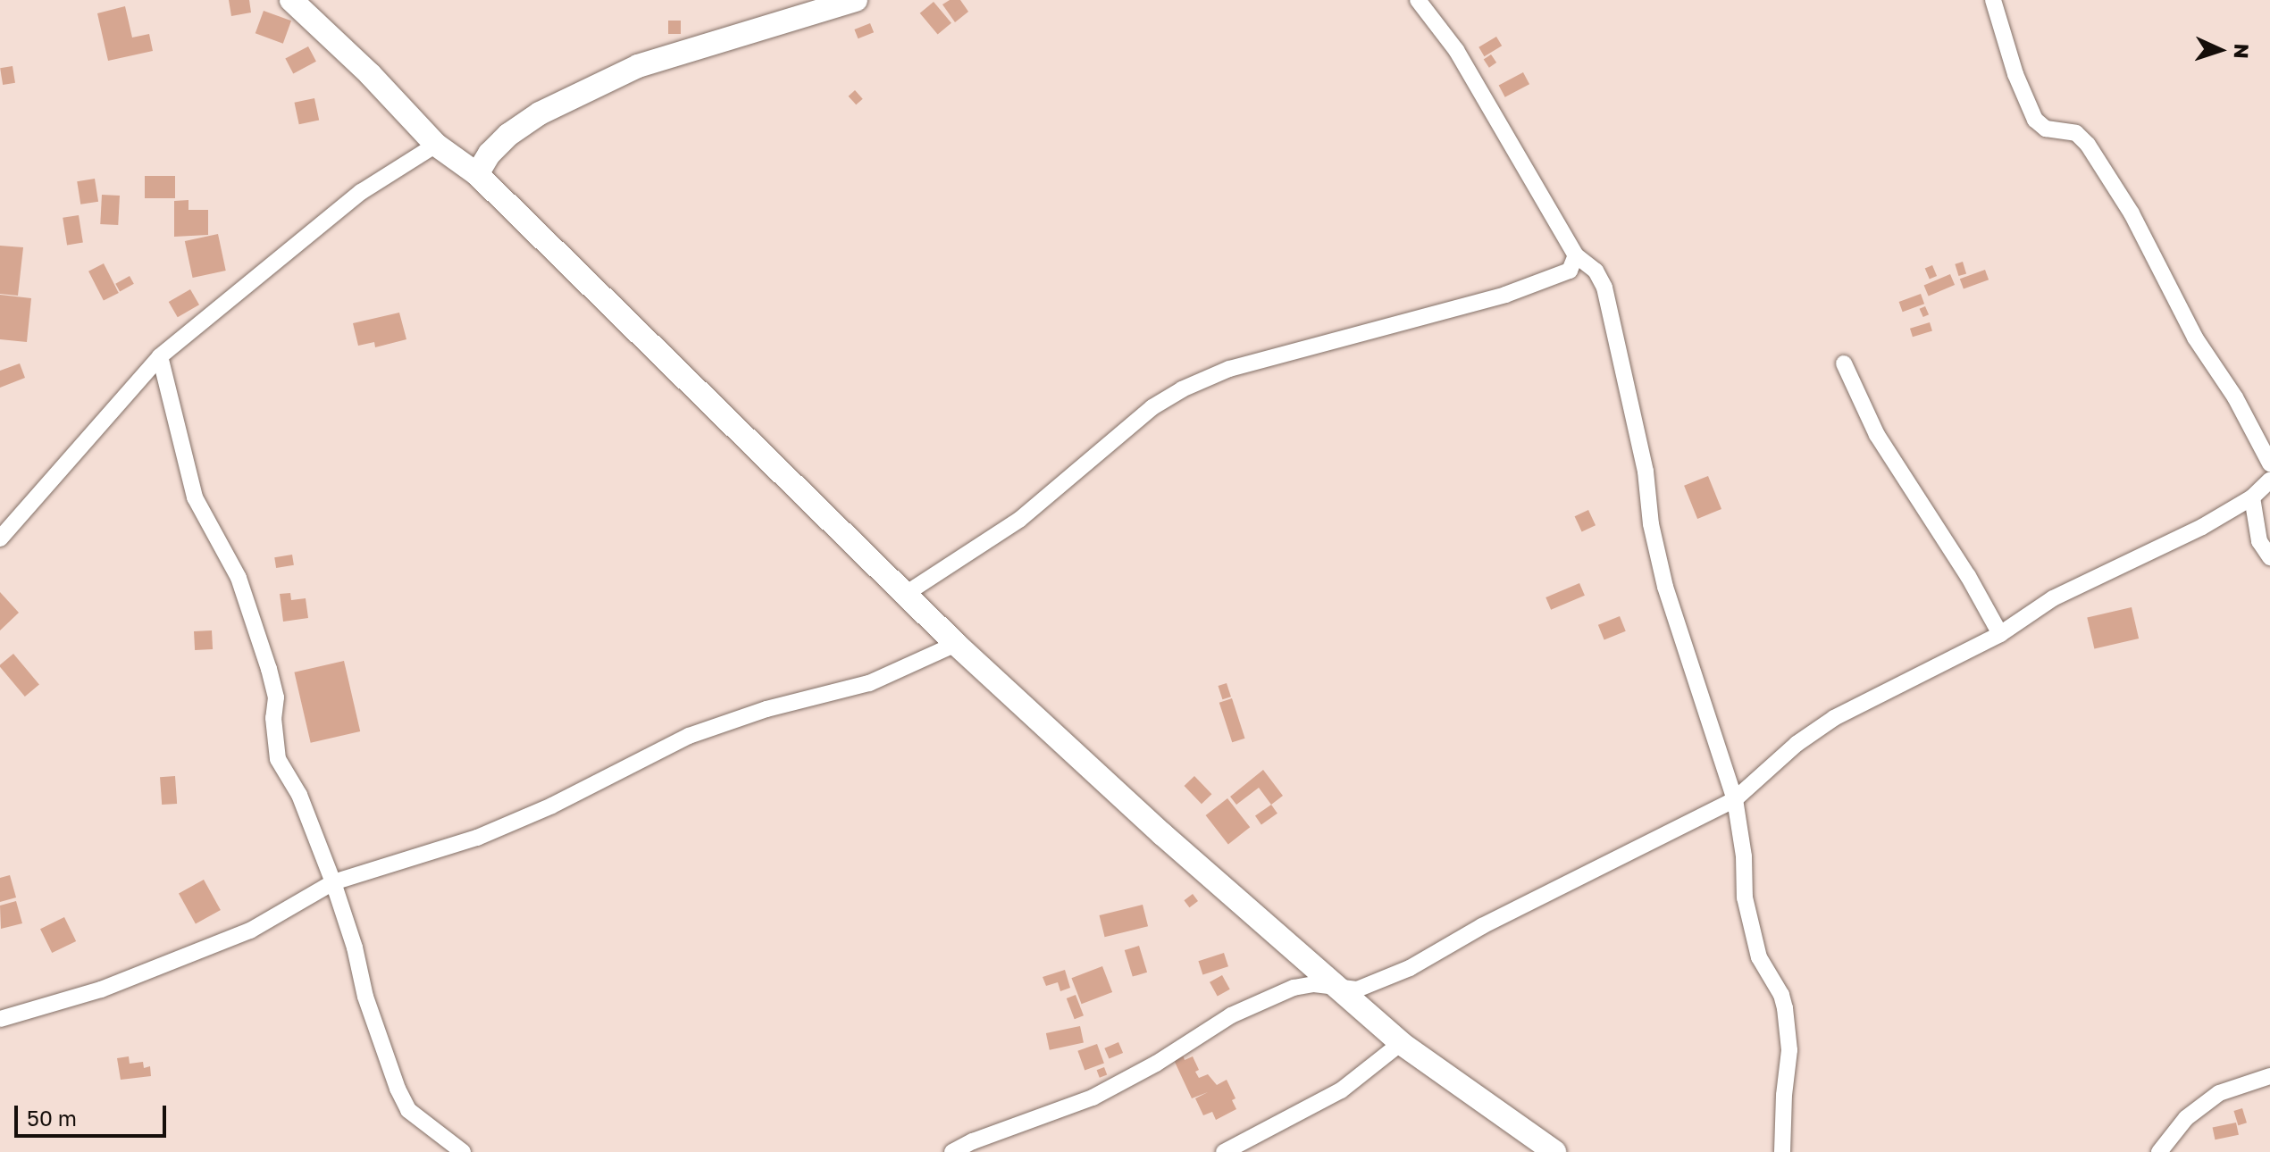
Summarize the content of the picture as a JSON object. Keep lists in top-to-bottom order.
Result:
{
  "scale_bar": "50 m",
  "north": "right"
}
